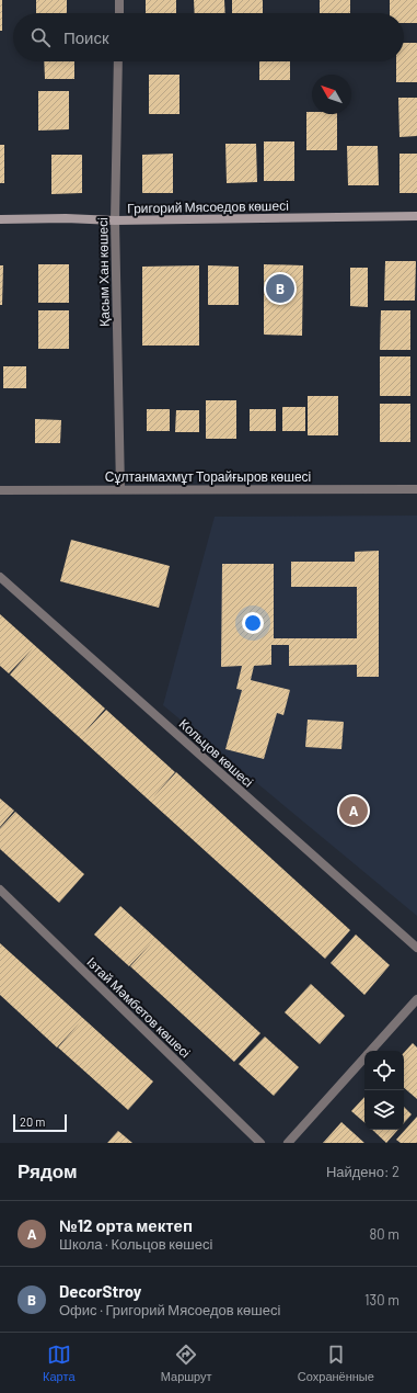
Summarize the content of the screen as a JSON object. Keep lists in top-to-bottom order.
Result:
{
  "streets": {
    "main road": ["Григорий Мясоедов көшесі"],
    "street": [
      "Қасым Хан көшесі",
      "Сұлтанмахмұт Торайғыров көшесі",
      "Кольцов көшесі",
      "Ізтай Мәмбетов көшесі"
    ]
  },
  "crossings": [
    ["Григорий Мясоедов көшесі", "Қасым Хан көшесі"],
    ["Қасым Хан көшесі", "Сұлтанмахмұт Торайғыров көшесі"]
  ],
  "scale_bar": "20 m",
  "north": "top left",
  "page": {
    "search": "Поиск",
    "pins": ["B", "A"],
    "scale": "20 m",
    "heading": ["Рядом", "Найдено: 2"],
    "list": [
      {
        "mark": "A",
        "name": "№12 орта мектеп",
        "note": "Школа · Кольцов көшесі",
        "value": "80 m"
      },
      {
        "mark": "B",
        "name": "DecorStroy",
        "note": "Офис · Григорий Мясоедов көшесі",
        "value": "130 m"
      }
    ],
    "nav": ["Карта", "Маршрут", "Сохранённые"]
  }
}
